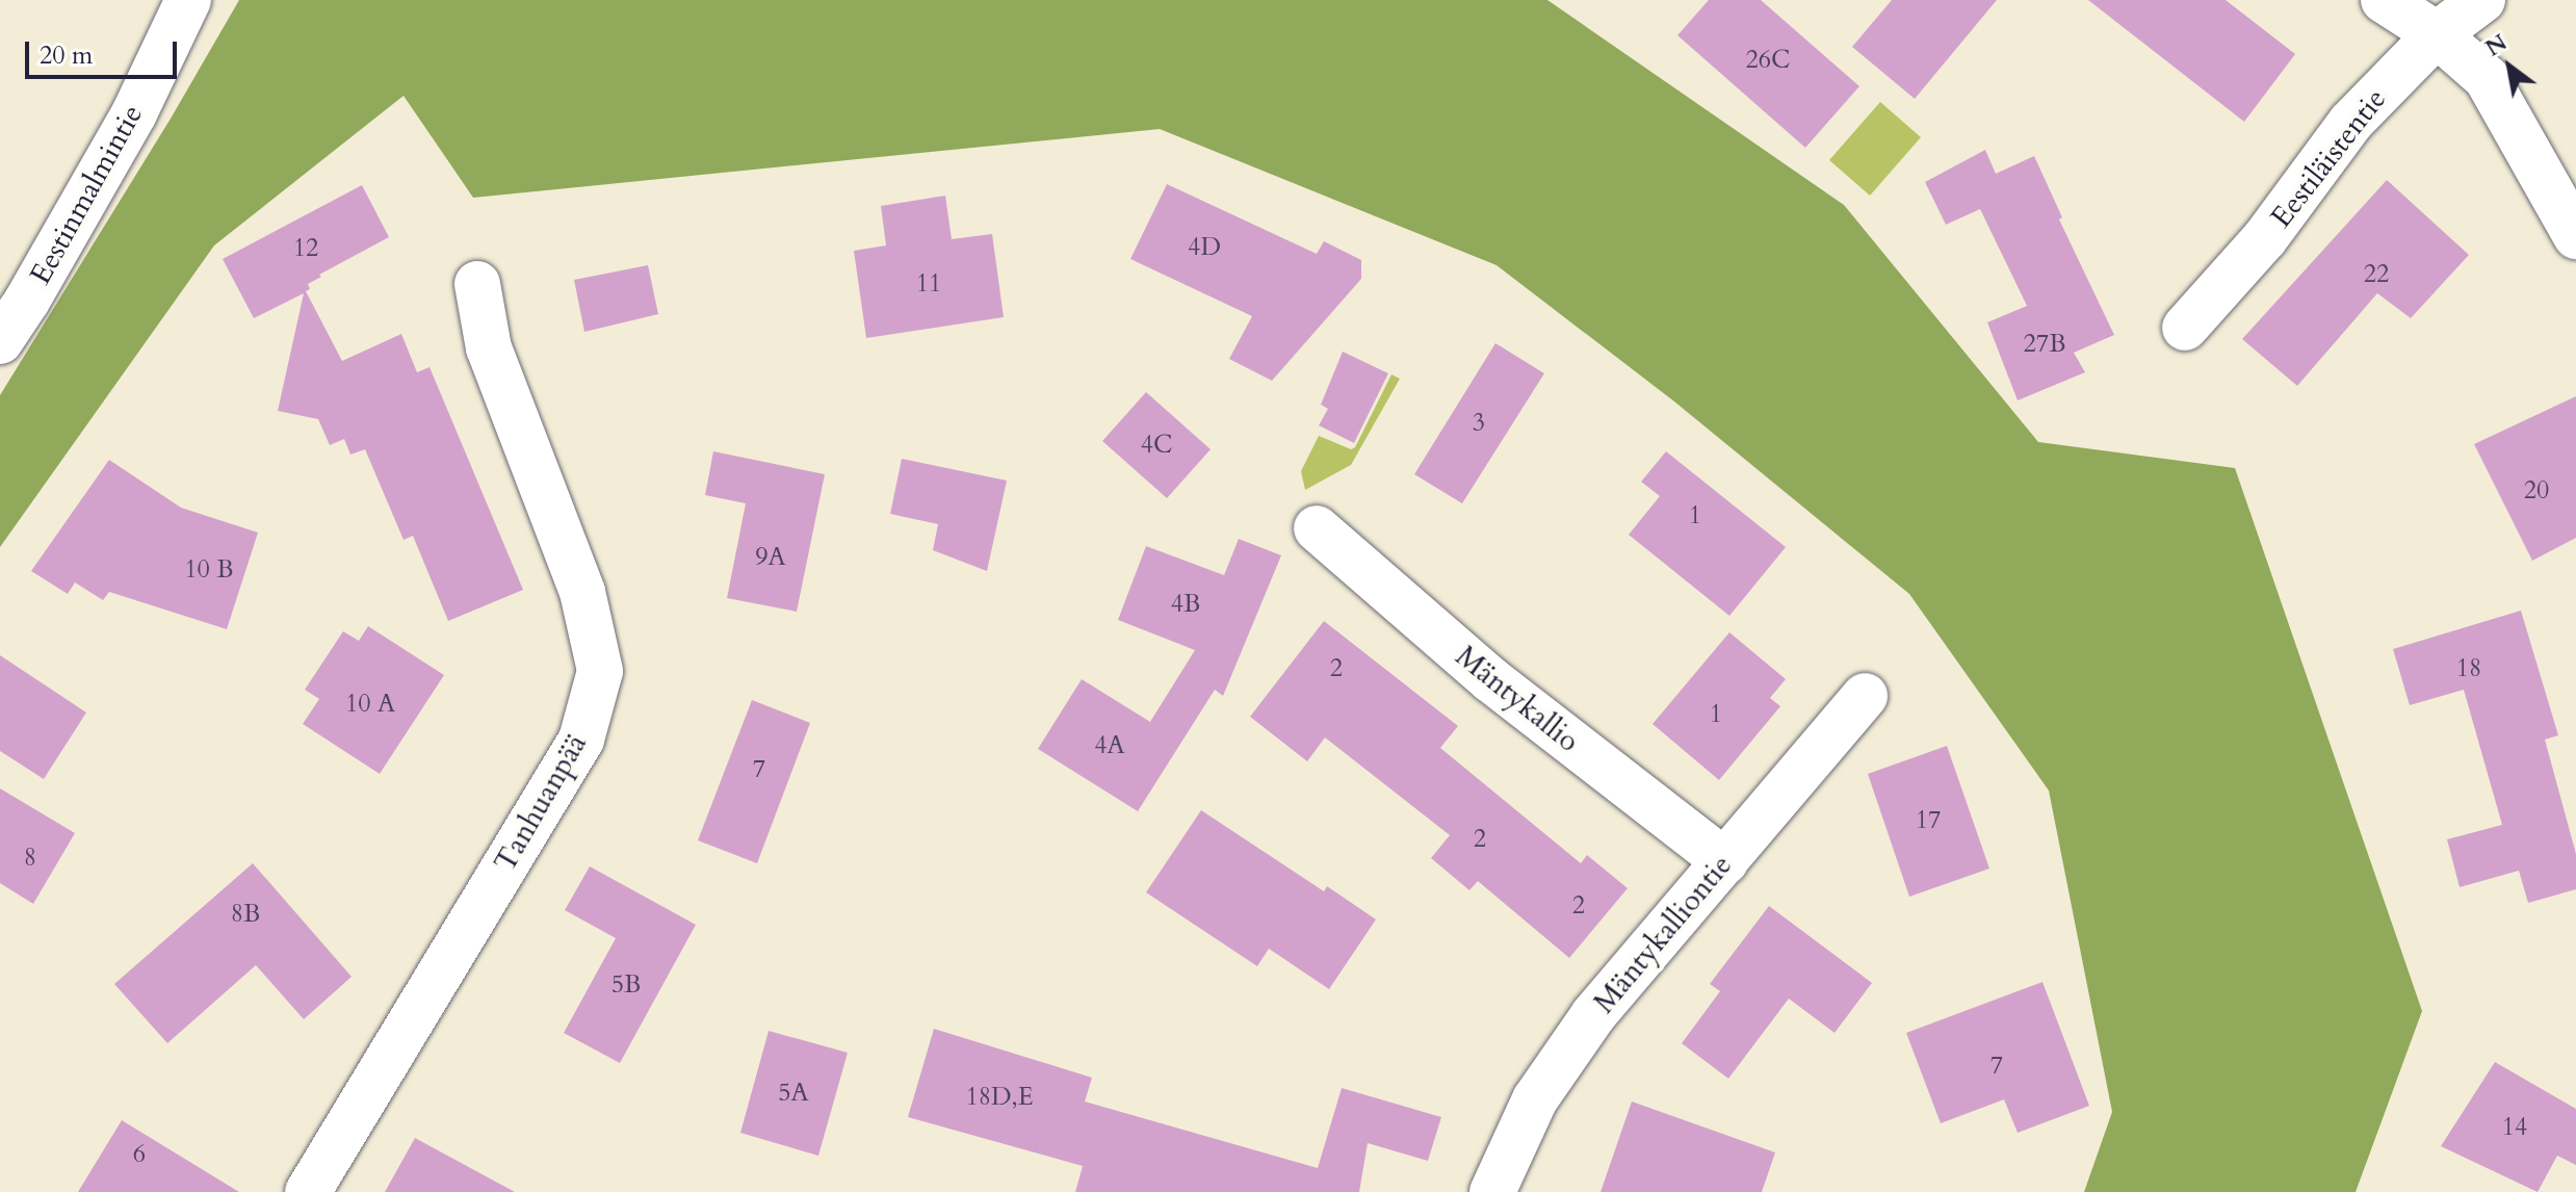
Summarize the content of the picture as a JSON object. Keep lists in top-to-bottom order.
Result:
{
  "streets": {
    "street": [
      "Eestiläistentie",
      "Eestinmalmintie",
      "Mäntykallio",
      "Tanhuanpää",
      "Mäntykalliontie"
    ]
  },
  "crossings": [
    ["Mäntykallio", "Mäntykalliontie"]
  ],
  "house_numbers": [
    "26C",
    "4D",
    "12",
    "22",
    "11",
    "27B",
    "3",
    "4C",
    "20",
    "1",
    "9A",
    "10 B",
    "4B",
    "2",
    "18",
    "10 A",
    "1",
    "4A",
    "7",
    "17",
    "2",
    "8",
    "2",
    "8B",
    "5B",
    "7",
    "5A",
    "18D,E",
    "14",
    "6"
  ],
  "scale_bar": "20 m",
  "north": "top left"
}
